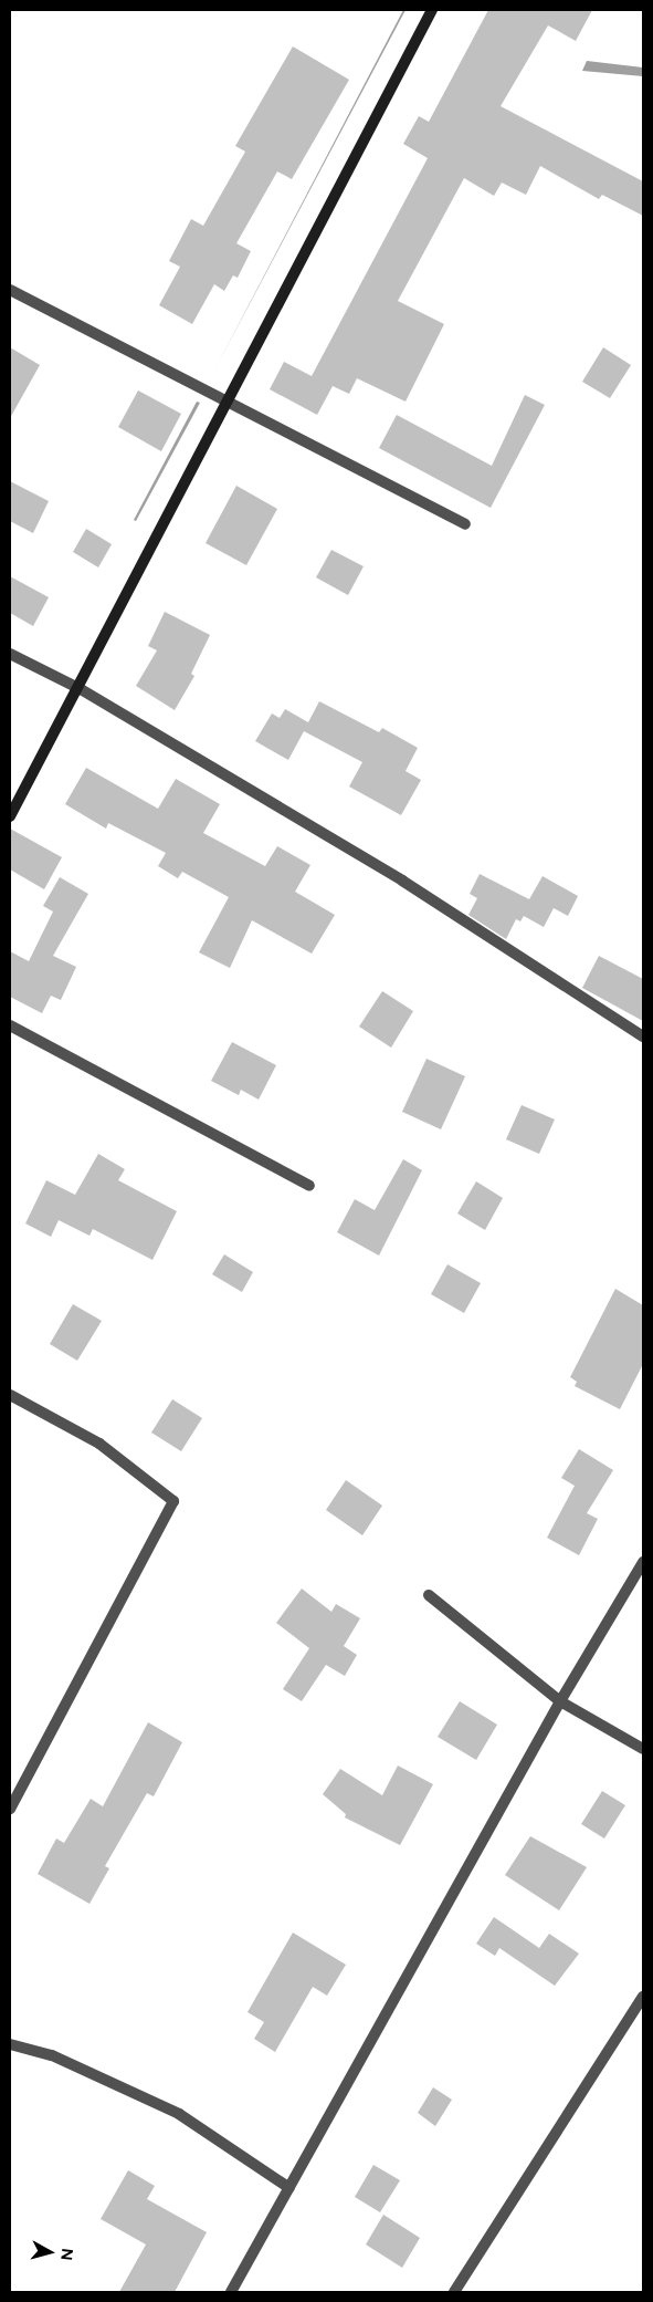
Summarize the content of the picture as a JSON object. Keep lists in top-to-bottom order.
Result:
{
  "north": "right"
}
